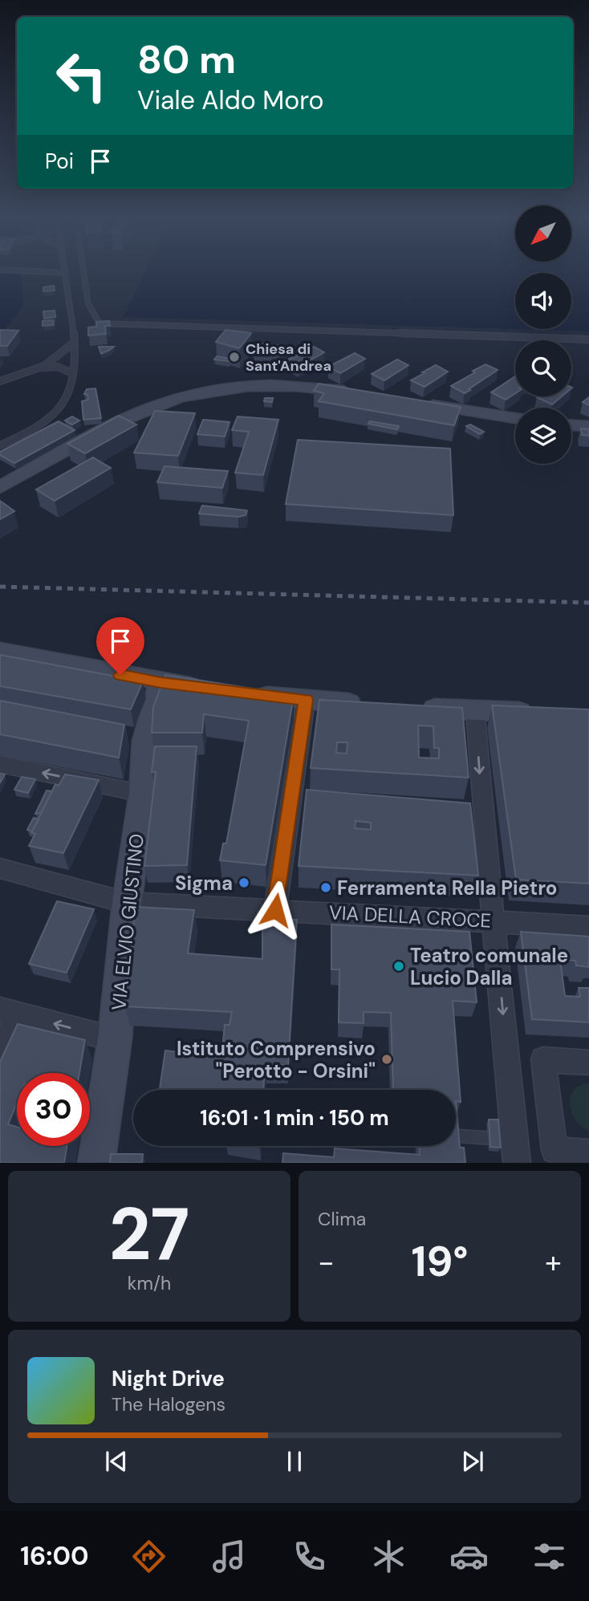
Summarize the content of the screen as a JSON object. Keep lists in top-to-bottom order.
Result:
{
  "streets": {
    "street": ["VIA DELLA CROCE", "VIA ELVIO GIUSTINO"]
  },
  "crossings": [
    ["VIA DELLA CROCE", "VIA ELVIO GIUSTINO"]
  ],
  "places": [
    "Chiesa di Sant'Andrea",
    "Sigma",
    "Ferramenta Rella Pietro",
    "Teatro comunale Lucio Dalla",
    "Istituto Comprensivo \"Perotto - Orsini\""
  ],
  "north": "bottom left",
  "page": {
    "turn": ["80 m", "Viale Aldo Moro"],
    "then": "Poi",
    "limit": "30",
    "trip": "16:01 · 1 min · 150 m",
    "tile": [
      ["27", "km/h"],
      "Clima"
    ],
    "heat": ["−", "19°", "+"],
    "song": ["Night Drive", "The Halogens"],
    "tabs": "16:00"
  }
}
